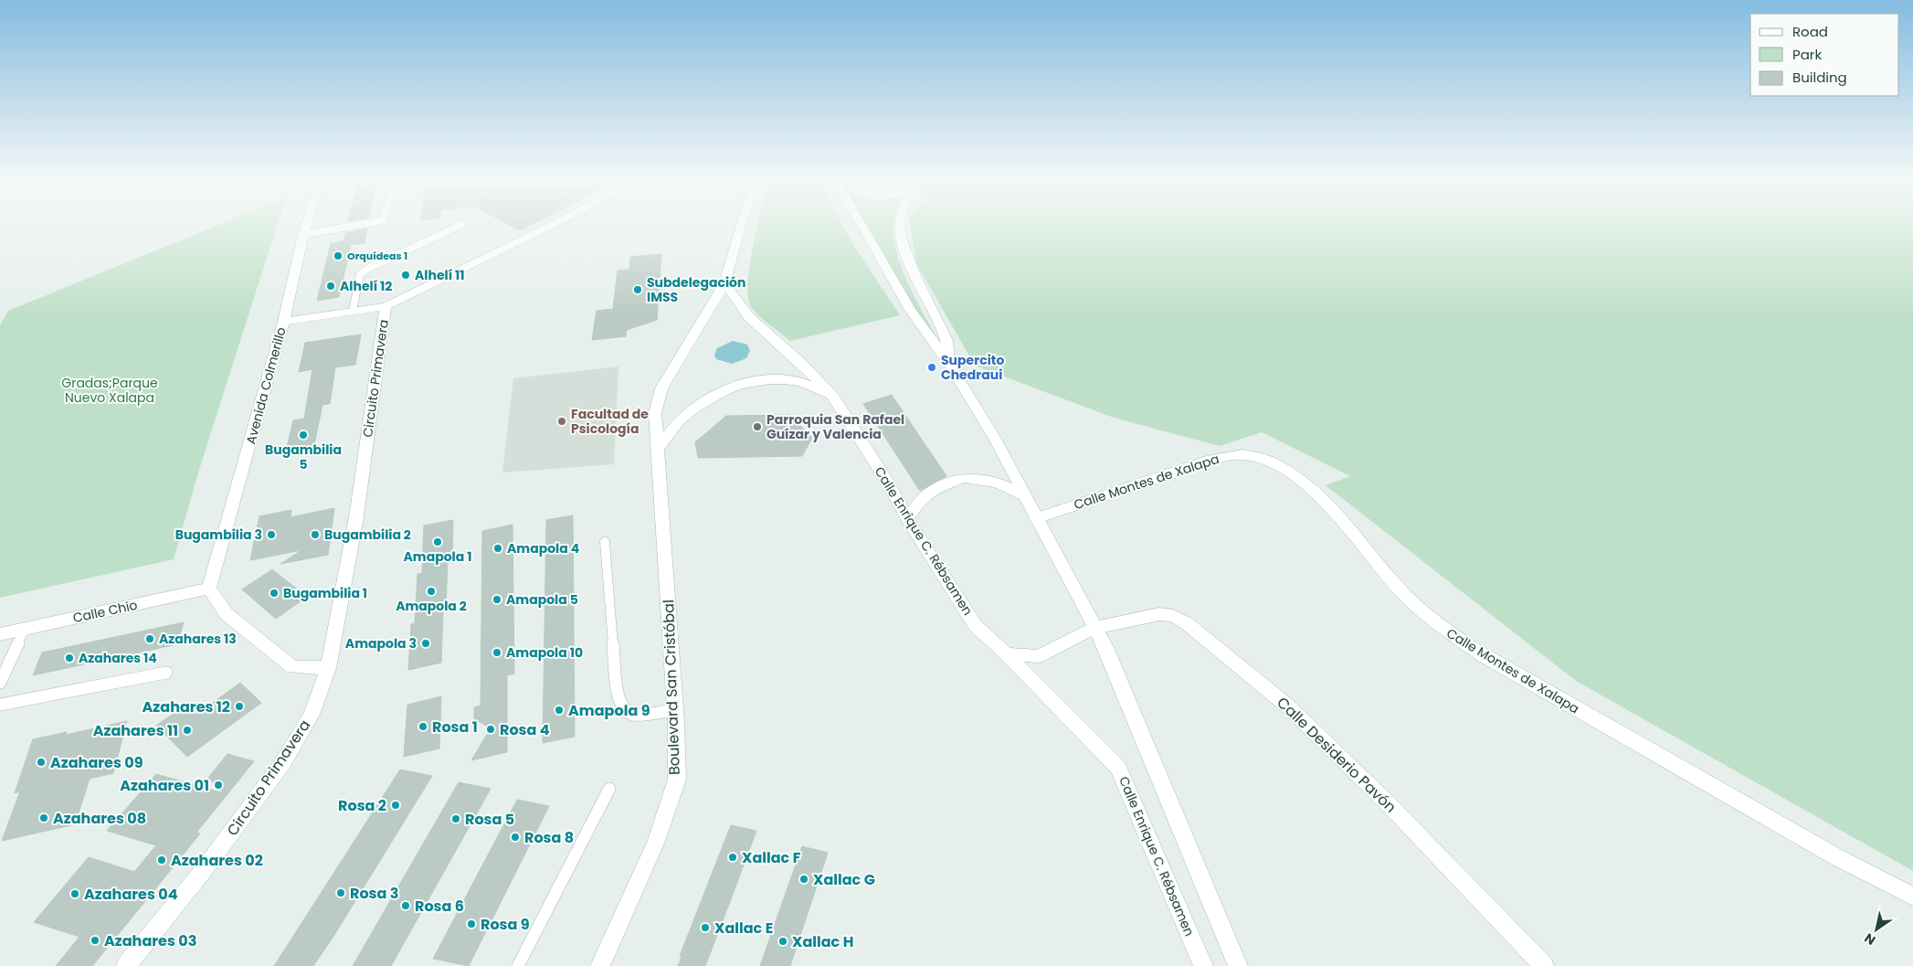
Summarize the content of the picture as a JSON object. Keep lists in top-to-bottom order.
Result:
{
  "streets": {
    "street": [
      "Circuito Primavera",
      "Avenida Colmerillo",
      "Calle Montes de Xalapa",
      "Calle Enrique C. Rébsamen",
      "Calle Chio",
      "Boulevard San Cristóbal",
      "Calle Desiderio Pavón"
    ]
  },
  "crossings": [
    ["Avenida Colmerillo", "Calle Chio"],
    ["Calle Enrique C. Rébsamen", "Boulevard San Cristóbal"],
    ["Calle Enrique C. Rébsamen", "Calle Desiderio Pavón"]
  ],
  "parks": ["Gradas;Parque Nuevo Xalapa"],
  "places": [
    "Orquídeas 1",
    "Alhelí 11",
    "Alhelí 12",
    "Subdelegación IMSS",
    "Supercito Chedraui",
    "Facultad de Psicología",
    "Parroquia San Rafael Guízar y Valencia",
    "Bugambilia 5",
    "Bugambilia 3",
    "Bugambilia 2",
    "Amapola 1",
    "Amapola 4",
    "Amapola 2",
    "Bugambilia 1",
    "Amapola 5",
    "Azahares 13",
    "Amapola 3",
    "Amapola 10",
    "Azahares 14",
    "Azahares 12",
    "Amapola 9",
    "Rosa 1",
    "Rosa 4",
    "Azahares 11",
    "Azahares 09",
    "Azahares 01",
    "Rosa 2",
    "Azahares 08",
    "Rosa 5",
    "Rosa 8",
    "Xallac F",
    "Azahares 02",
    "Xallac G",
    "Rosa 3",
    "Azahares 04",
    "Rosa 6",
    "Rosa 9",
    "Xallac E",
    "Azahares 03",
    "Xallac H"
  ],
  "legend": ["Road", "Park", "Building"],
  "north": "bottom left"
}
